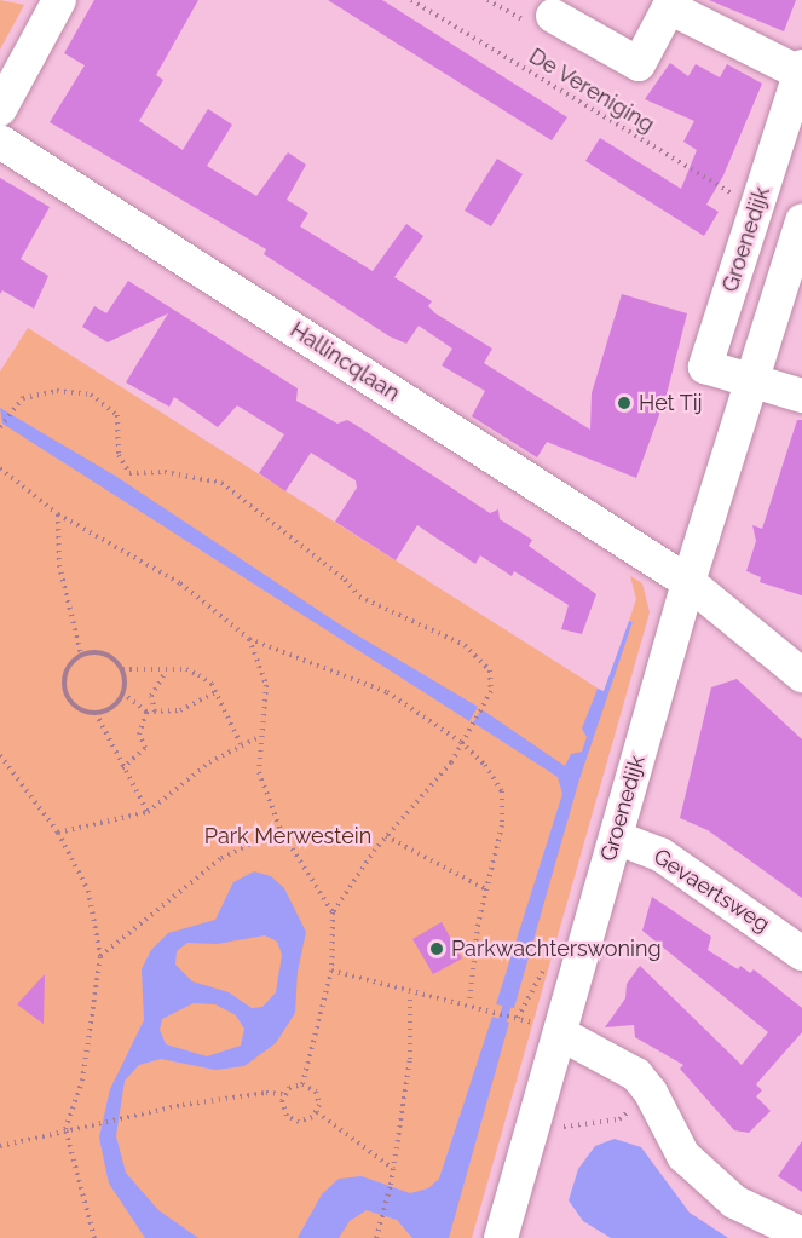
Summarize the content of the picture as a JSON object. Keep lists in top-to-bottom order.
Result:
{
  "streets": {
    "street": ["Groenedijk", "Hallincqlaan", "Gevaertsweg"],
    "path": ["De Vereniging"]
  },
  "crossings": [
    ["De Vereniging", "Groenedijk"],
    ["Groenedijk", "Hallincqlaan"],
    ["Groenedijk", "Gevaertsweg"]
  ],
  "parks": ["Park Merwestein"],
  "places": ["Het Tij", "Parkwachterswoning"]
}
